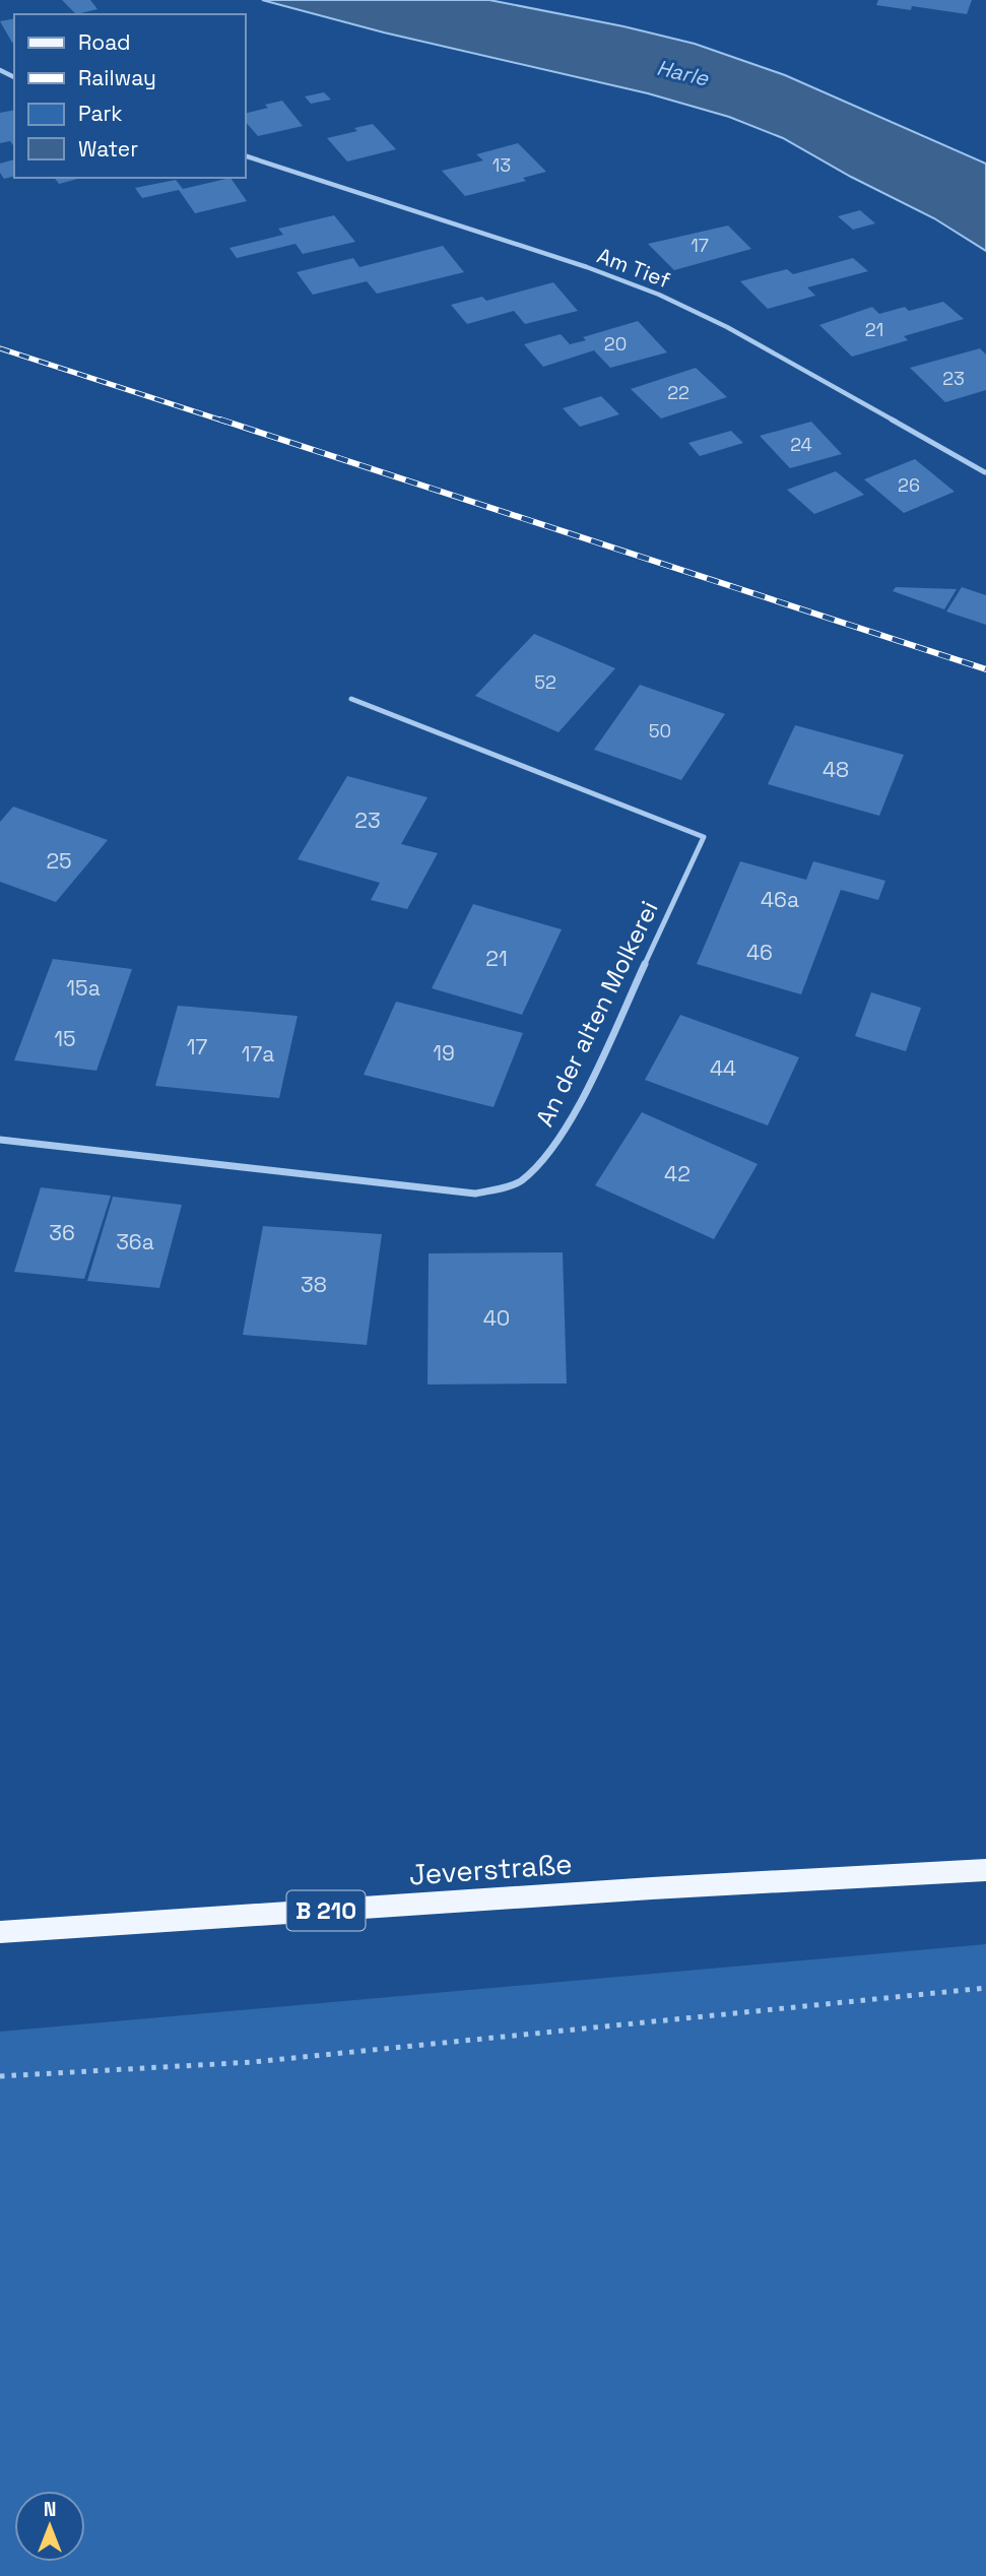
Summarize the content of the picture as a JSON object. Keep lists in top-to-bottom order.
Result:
{
  "streets": {
    "main road": ["Jeverstraße", "B 210"],
    "street": ["Am Tief", "An der alten Molkerei"]
  },
  "water": ["Harle"],
  "house_numbers": [
    "13",
    "17",
    "21",
    "20",
    "23",
    "22",
    "24",
    "26",
    "52",
    "50",
    "48",
    "23",
    "25",
    "46a",
    "46",
    "21",
    "15a",
    "15",
    "17",
    "19",
    "17a",
    "44",
    "42",
    "36",
    "36a",
    "38",
    "40"
  ],
  "legend": [
    "Road",
    "Railway",
    "Park",
    "Water"
  ],
  "north": "top"
}
